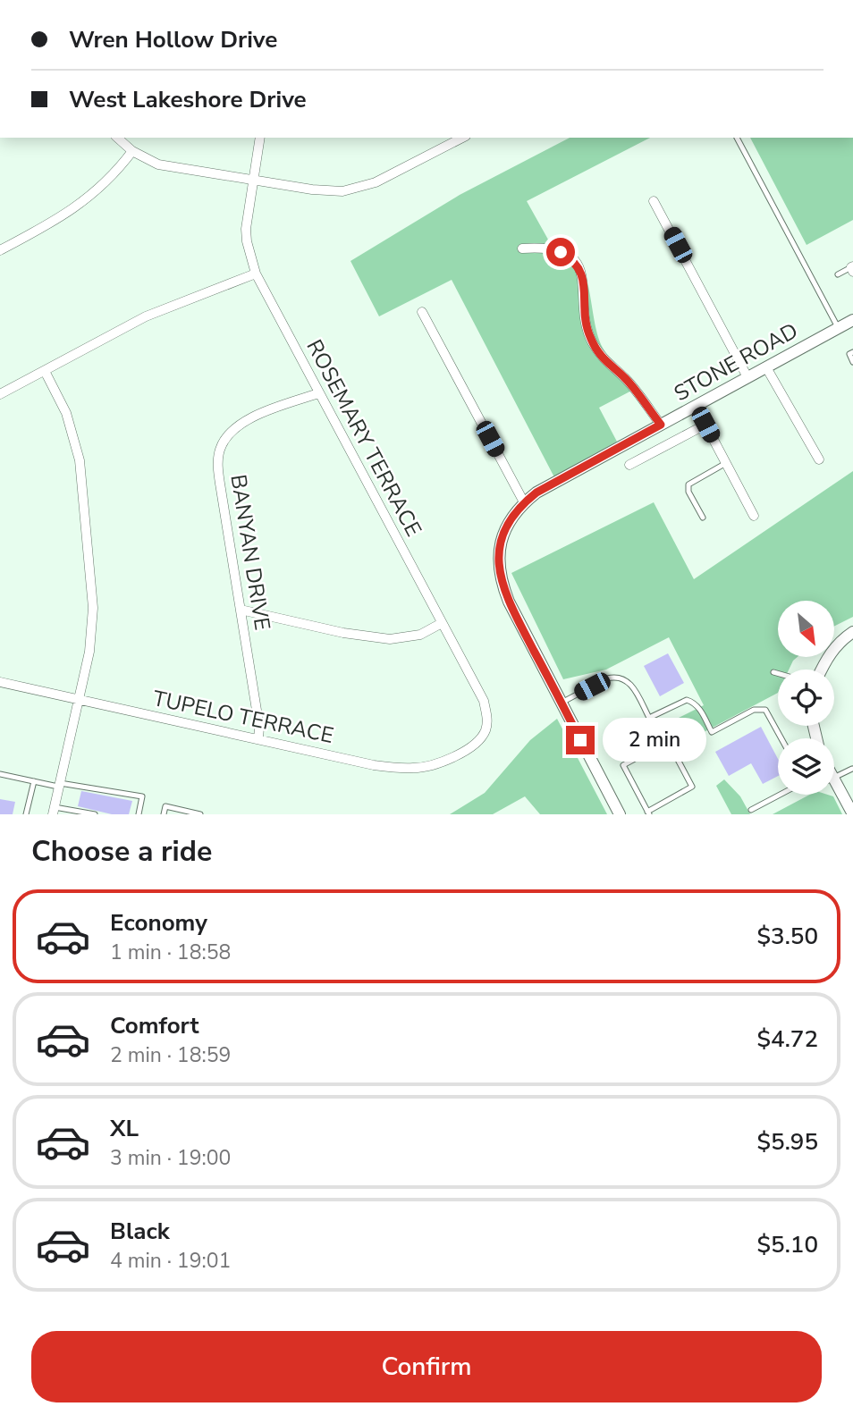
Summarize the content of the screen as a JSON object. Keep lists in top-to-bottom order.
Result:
{
  "streets": {
    "street": [
      "STONE ROAD",
      "ROSEMARY TERRACE",
      "BANYAN DRIVE",
      "TUPELO TERRACE"
    ]
  },
  "crossings": [
    ["ROSEMARY TERRACE", "BANYAN DRIVE"],
    ["ROSEMARY TERRACE", "TUPELO TERRACE"],
    ["BANYAN DRIVE", "TUPELO TERRACE"]
  ],
  "north": "bottom right",
  "page": {
    "banner": ["Wren Hollow Drive", "West Lakeshore Drive"],
    "bubble": "2 min",
    "heading": "Choose a ride",
    "list": [
      {
        "name": "Economy",
        "note": "1 min · 18:58",
        "value": "$3.50"
      },
      {
        "name": "Comfort",
        "note": "2 min · 18:59",
        "value": "$4.72"
      },
      {
        "name": "XL",
        "note": "3 min · 19:00",
        "value": "$5.95"
      },
      {
        "name": "Black",
        "note": "4 min · 19:01",
        "value": "$5.10"
      }
    ],
    "buttons": "Confirm"
  }
}
